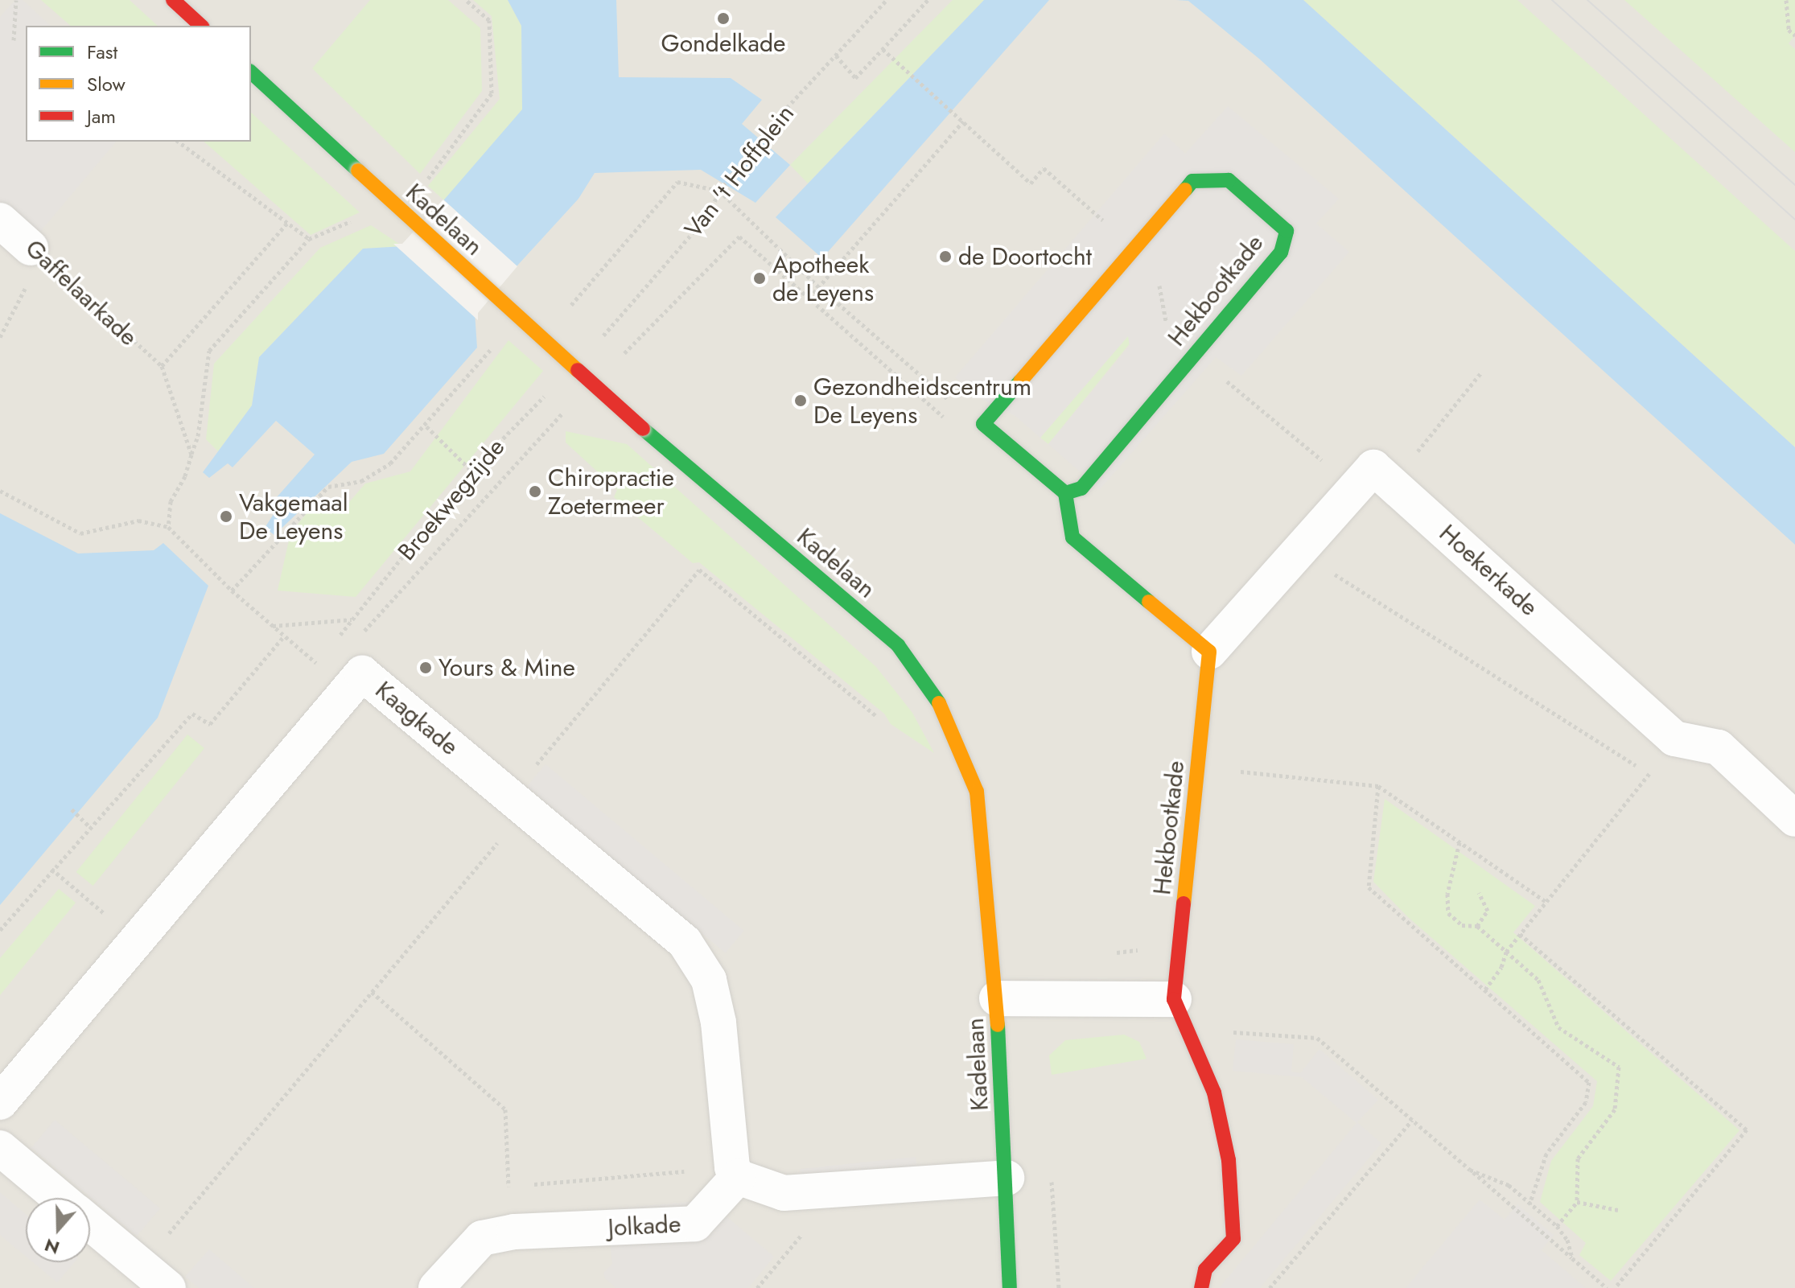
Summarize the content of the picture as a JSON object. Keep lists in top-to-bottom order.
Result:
{
  "streets": {
    "street": [
      "Kadelaan",
      "Hekbootkade",
      "Gaffelaarkade",
      "Hoekerkade",
      "Kaagkade",
      "Jolkade"
    ],
    "path": ["Van 't Hoffplein", "Broekwegzijde"]
  },
  "crossings": [
    ["Hekbootkade", "Hoekerkade"],
    ["Kaagkade", "Jolkade"]
  ],
  "places": [
    "Gondelkade",
    "de Doortocht",
    "Apotheek de Leyens",
    "Gezondheidscentrum De Leyens",
    "Chiropractie Zoetermeer",
    "Vakgemaal De Leyens",
    "Yours & Mine"
  ],
  "legend": ["Fast", "Slow", "Jam"],
  "north": "bottom"
}
